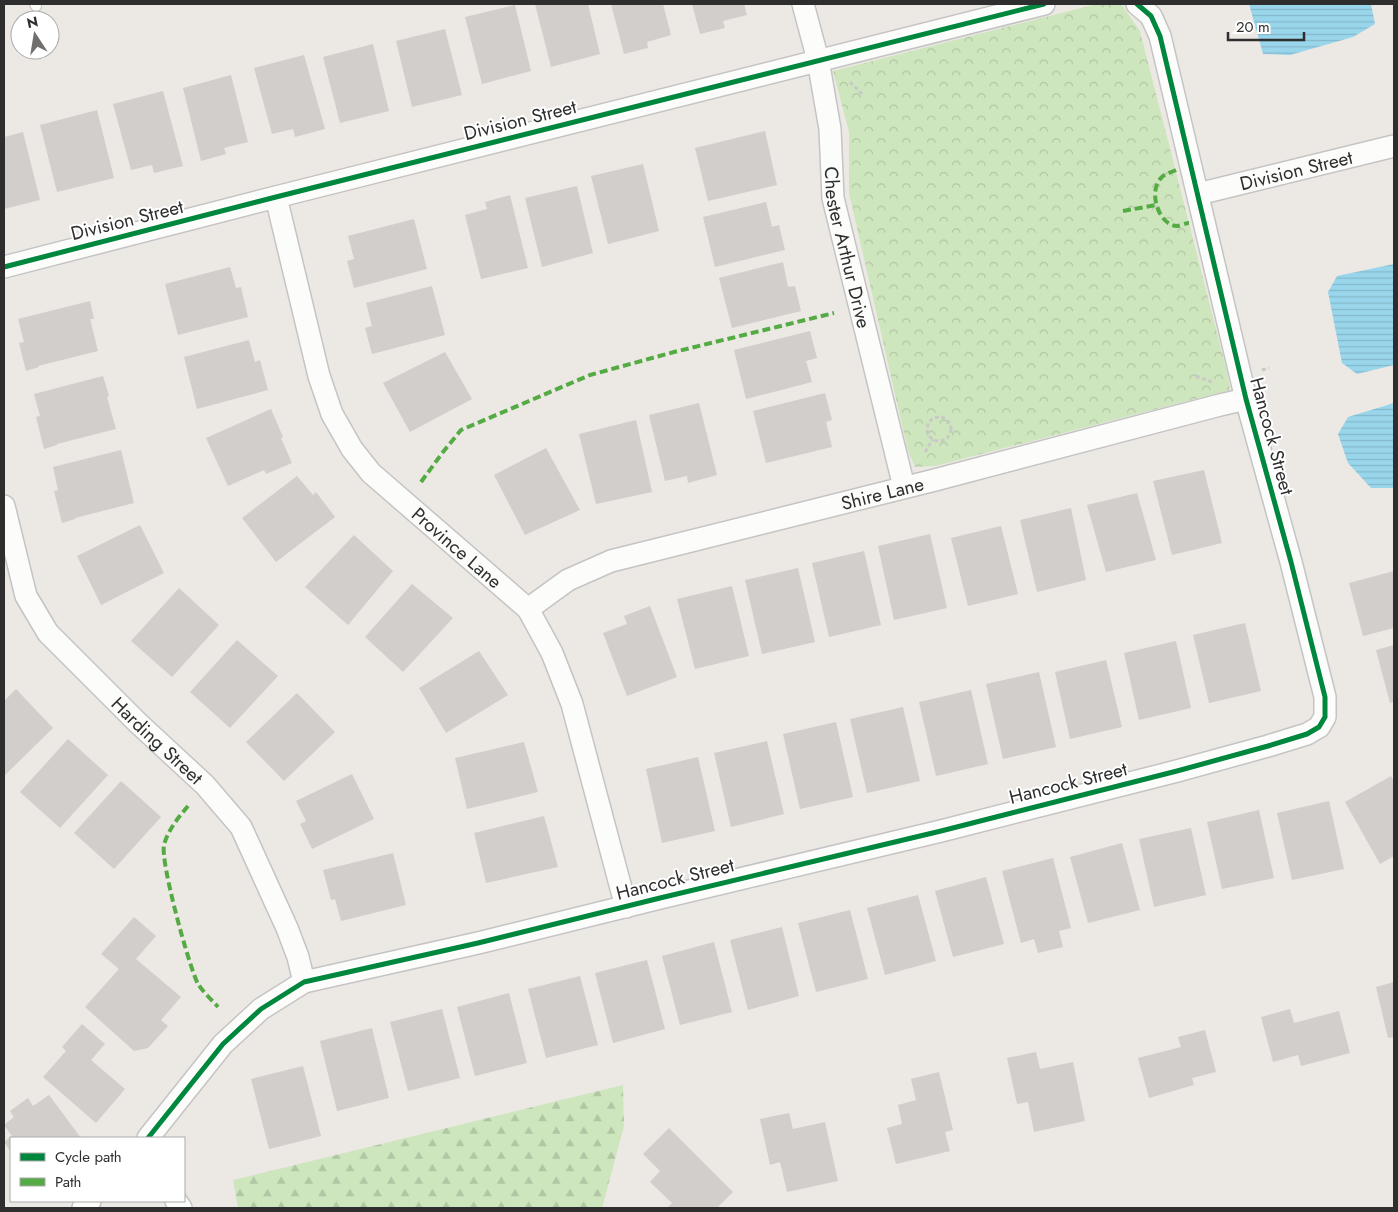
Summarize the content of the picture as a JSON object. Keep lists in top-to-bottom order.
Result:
{
  "streets": {
    "street": [
      "Division Street",
      "Chester Arthur Drive",
      "Hancock Street",
      "Shire Lane",
      "Province Lane",
      "Harding Street"
    ]
  },
  "crossings": [
    ["Division Street", "Chester Arthur Drive"],
    ["Division Street", "Hancock Street"],
    ["Division Street", "Province Lane"],
    ["Chester Arthur Drive", "Shire Lane"],
    ["Hancock Street", "Shire Lane"],
    ["Hancock Street", "Province Lane"],
    ["Hancock Street", "Harding Street"],
    ["Shire Lane", "Province Lane"]
  ],
  "legend": ["Cycle path", "Path"],
  "scale_bar": "20 m",
  "north": "top"
}
